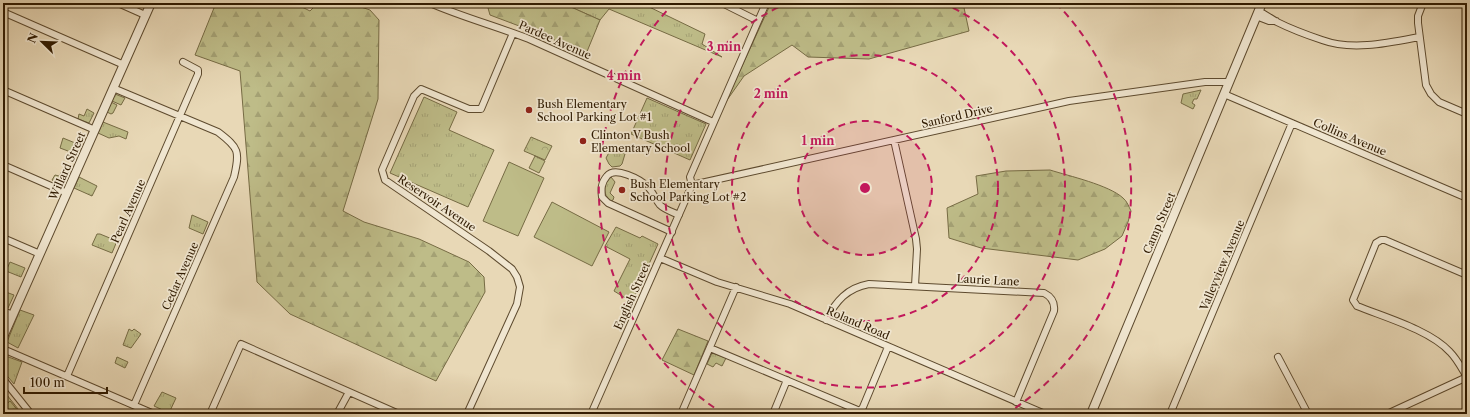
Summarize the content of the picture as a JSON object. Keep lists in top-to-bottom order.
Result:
{
  "streets": {
    "street": [
      "Pardee Avenue",
      "Sanford Drive",
      "Collins Avenue",
      "Willard Street",
      "Reservoir Avenue",
      "Pearl Avenue",
      "Camp Street",
      "Valleyview Avenue",
      "Cedar Avenue",
      "Laurie Lane",
      "English Street",
      "Roland Road"
    ]
  },
  "crossings": [
    ["Pardee Avenue", "Reservoir Avenue"],
    ["Pardee Avenue", "English Street"],
    ["Sanford Drive", "Camp Street"],
    ["Sanford Drive", "English Street"],
    ["Collins Avenue", "Camp Street"],
    ["Collins Avenue", "Valleyview Avenue"],
    ["Pearl Avenue", "Cedar Avenue"],
    ["Laurie Lane", "Roland Road"],
    ["English Street", "Roland Road"]
  ],
  "places": ["Bush Elementary School Parking Lot #1", "Clinton V Bush Elementary School", "Bush Elementary School Parking Lot #2"],
  "scale_bar": "100 m",
  "north": "top left",
  "rings": [
    "3 min",
    "4 min",
    "2 min",
    "1 min"
  ]
}
